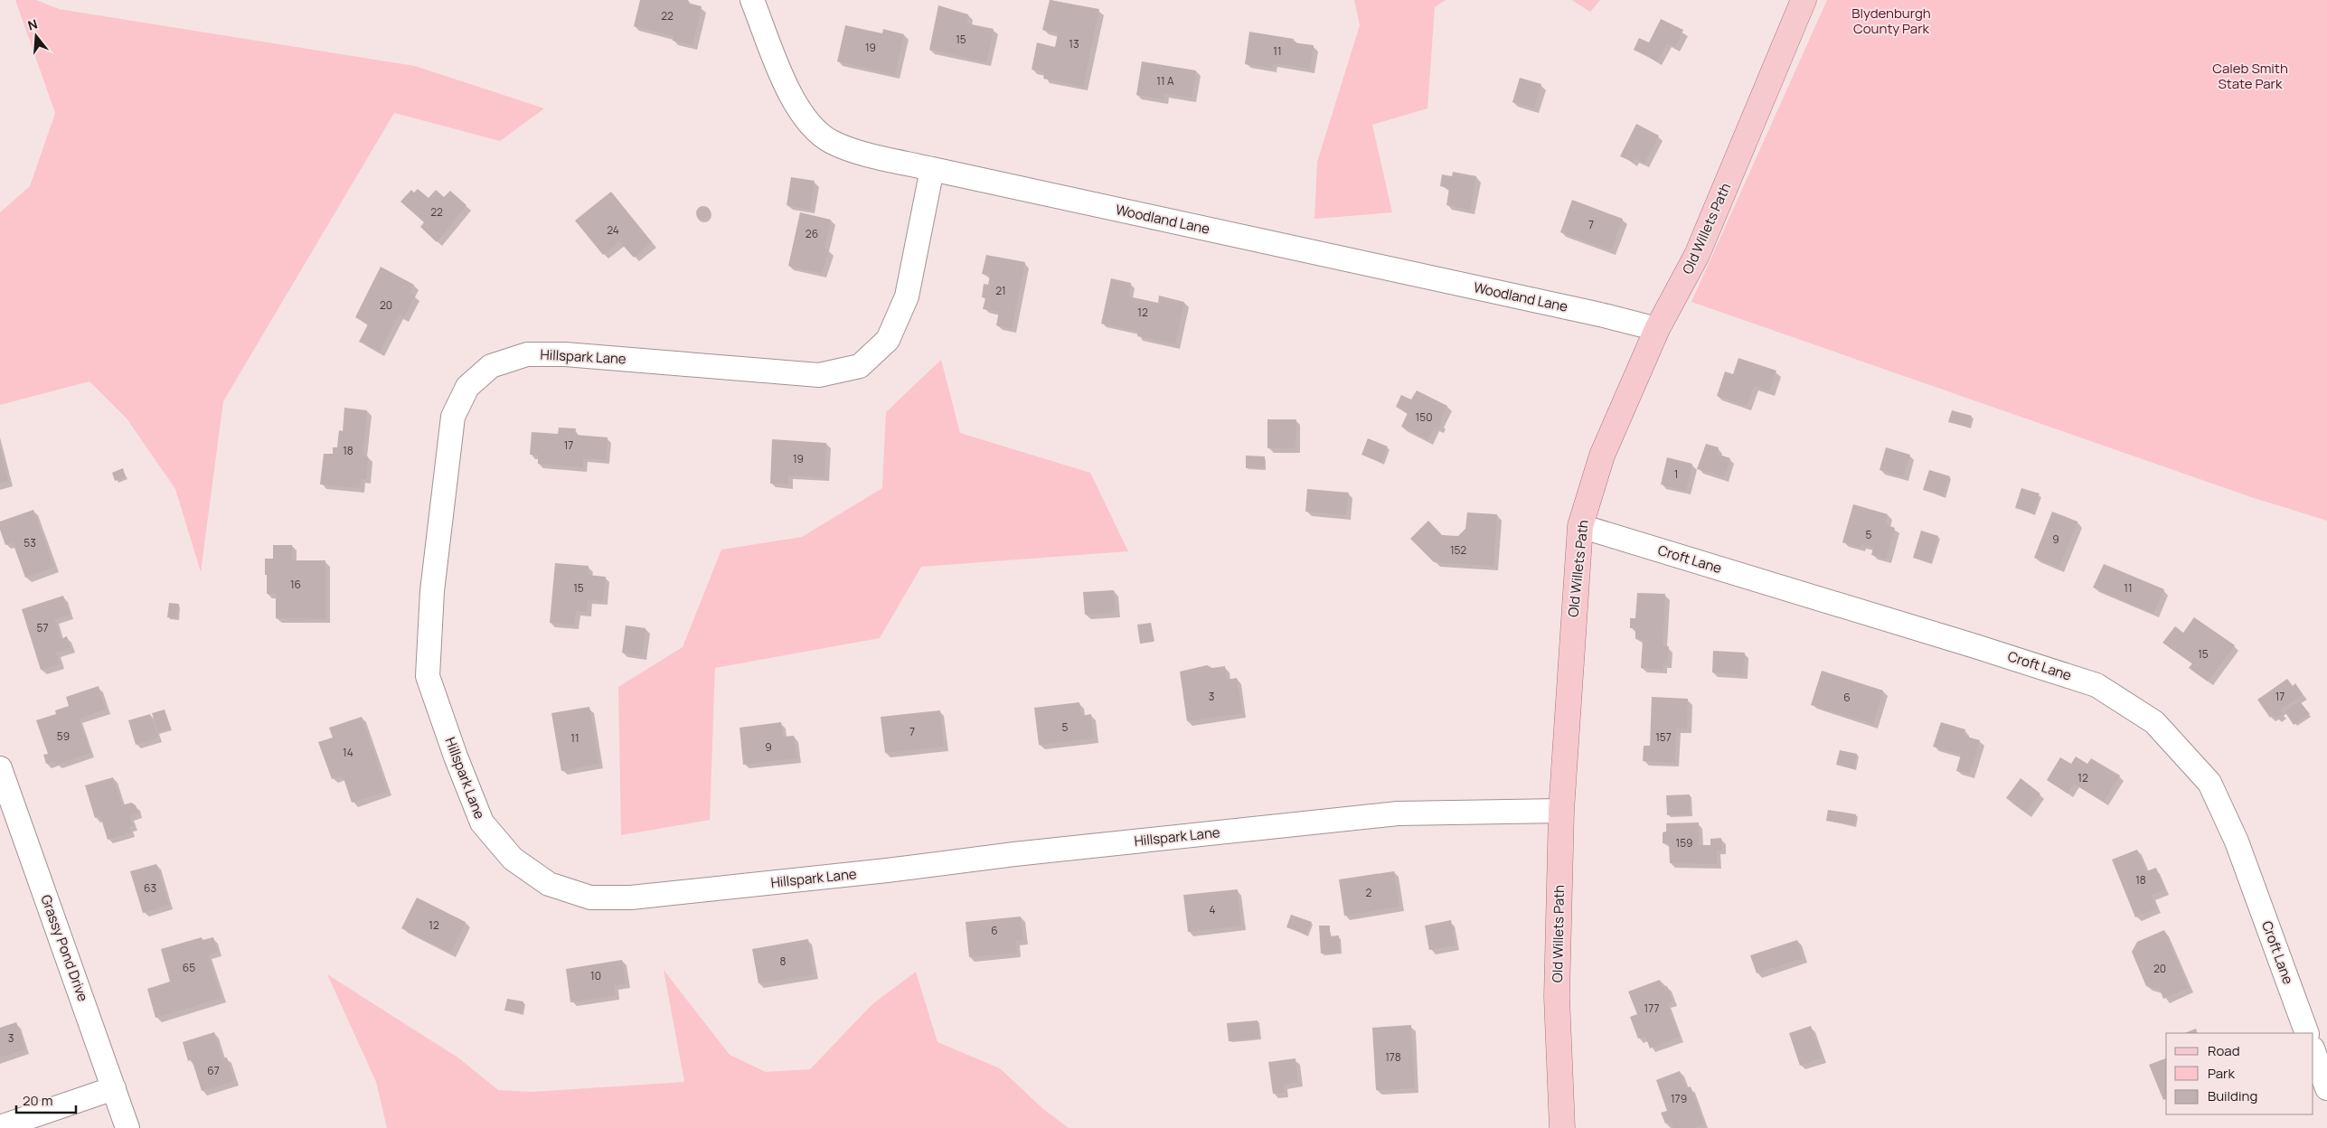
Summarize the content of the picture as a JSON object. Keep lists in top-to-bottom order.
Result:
{
  "streets": {
    "main road": ["Old Willets Path"],
    "street": [
      "Woodland Lane",
      "Hillspark Lane",
      "Croft Lane",
      "Grassy Pond Drive"
    ]
  },
  "crossings": [
    ["Woodland Lane", "Old Willets Path"],
    ["Woodland Lane", "Hillspark Lane"],
    ["Old Willets Path", "Hillspark Lane"],
    ["Old Willets Path", "Croft Lane"]
  ],
  "parks": ["Blydenburgh County Park", "Caleb Smith State Park"],
  "house_numbers": [
    "22",
    "15",
    "13",
    "19",
    "11",
    "11 A",
    "22",
    "7",
    "24",
    "26",
    "21",
    "20",
    "12",
    "150",
    "17",
    "18",
    "19",
    "1",
    "5",
    "9",
    "53",
    "152",
    "16",
    "15",
    "11",
    "57",
    "15",
    "3",
    "17",
    "6",
    "5",
    "7",
    "59",
    "157",
    "11",
    "9",
    "14",
    "12",
    "159",
    "18",
    "63",
    "2",
    "4",
    "12",
    "6",
    "8",
    "65",
    "20",
    "10",
    "177",
    "3",
    "178",
    "67",
    "179"
  ],
  "legend": ["Road", "Park", "Building"],
  "scale_bar": "20 m",
  "north": "top"
}
